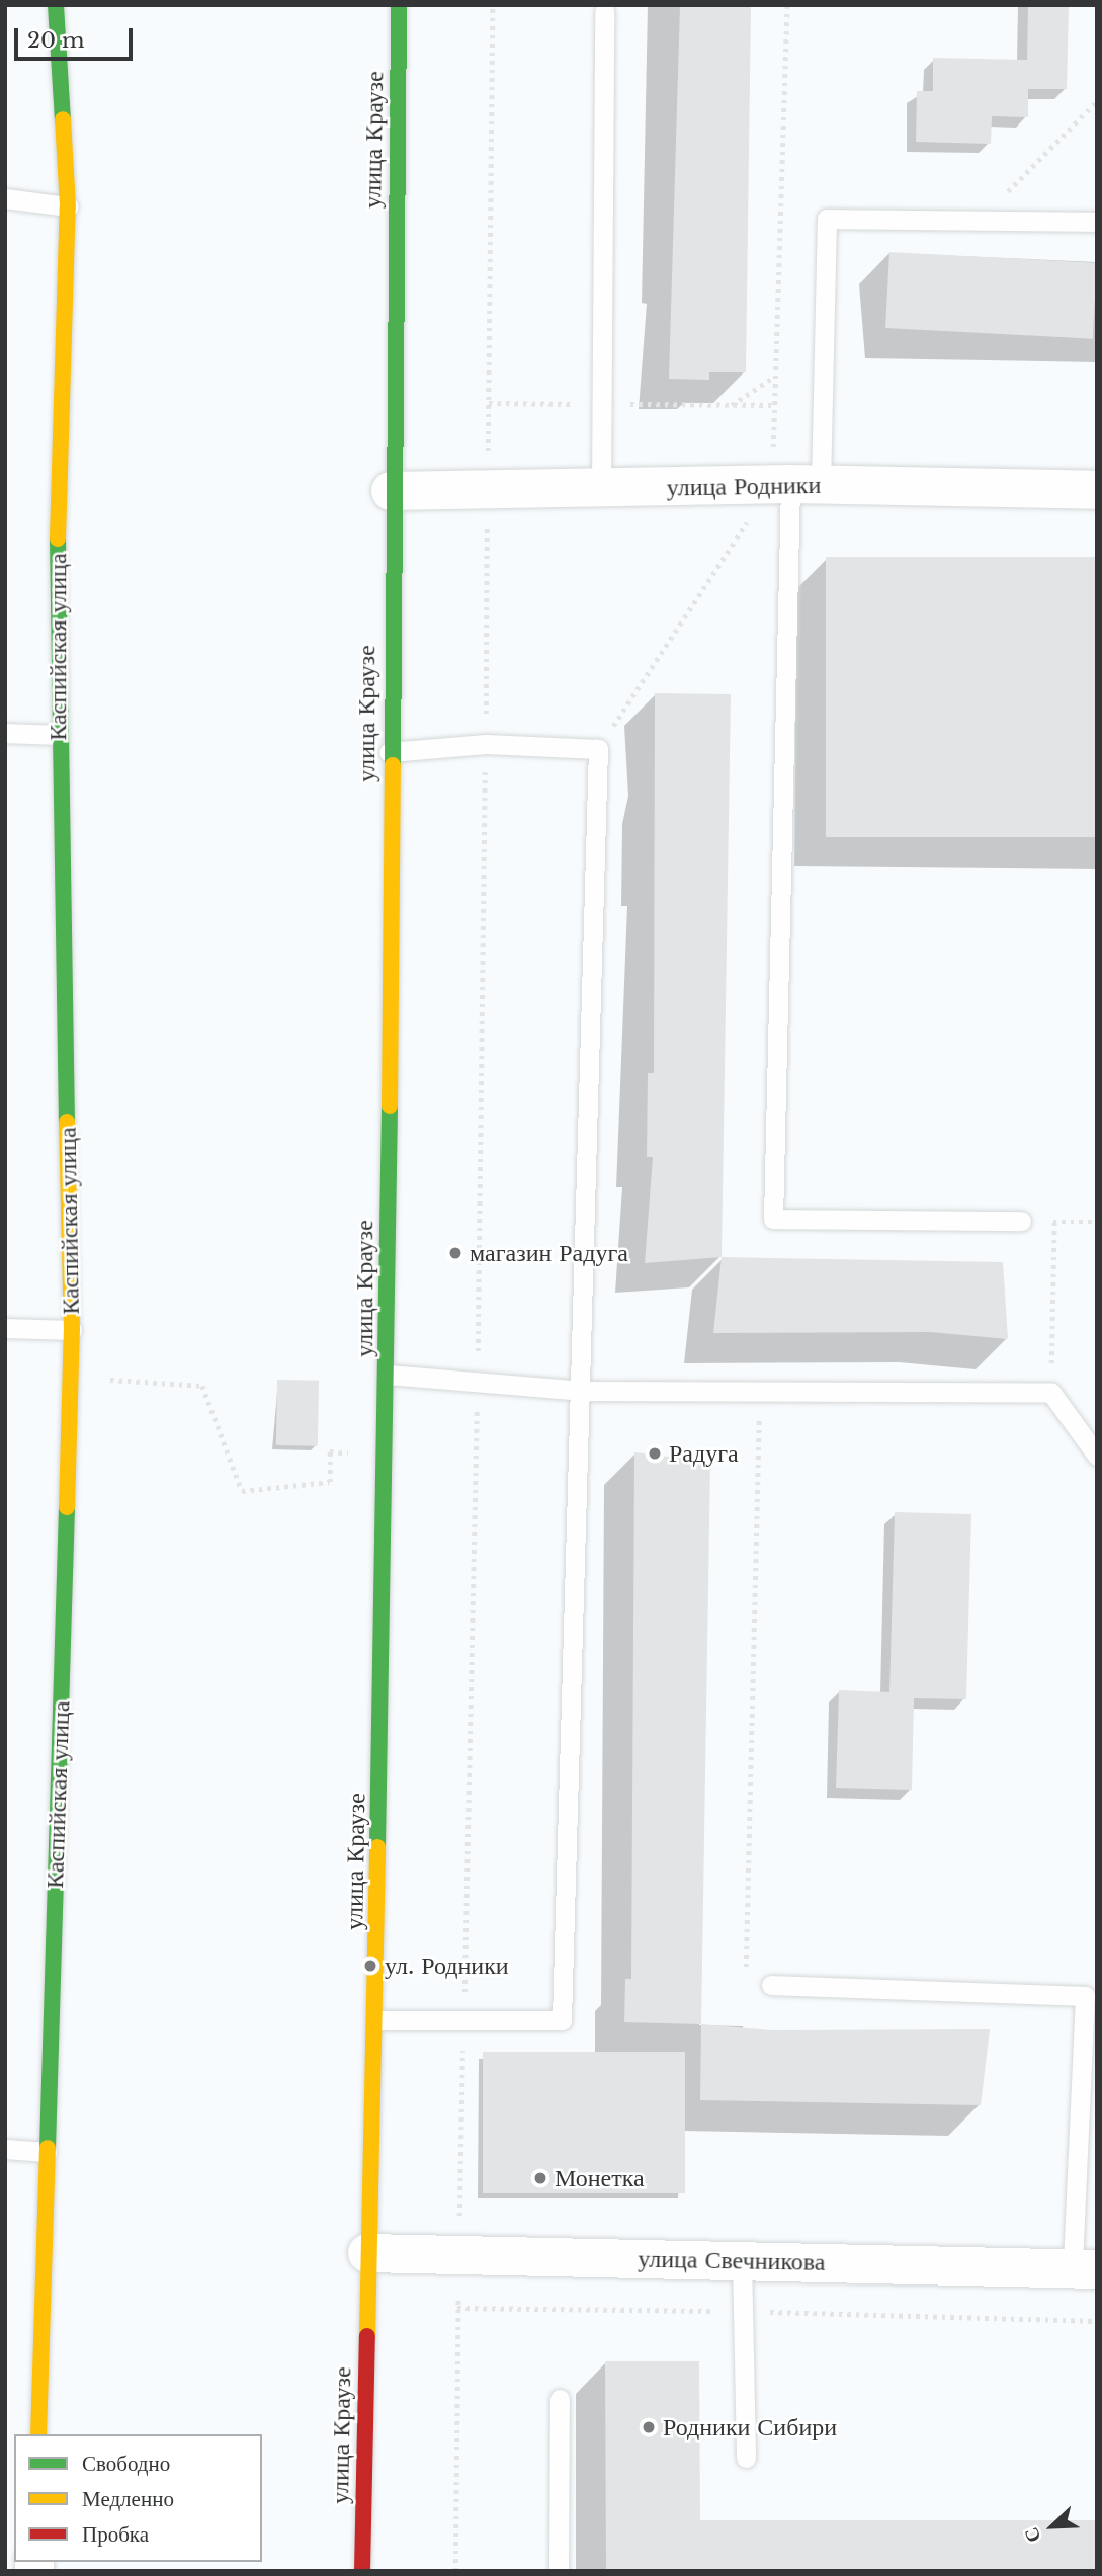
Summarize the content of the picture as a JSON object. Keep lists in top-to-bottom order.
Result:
{
  "streets": {
    "main road": ["улица Краузе", "Каспийская улица"],
    "street": ["улица Родники", "улица Свечникова"]
  },
  "crossings": [
    ["улица Краузе", "улица Родники"],
    ["улица Краузе", "улица Свечникова"]
  ],
  "places": [
    "магазин Радуга",
    "Радуга",
    "ул. Родники",
    "Монетка",
    "Родники Сибири"
  ],
  "legend": ["Свободно", "Медленно", "Пробка"],
  "scale_bar": "20 m",
  "north": "bottom left"
}
